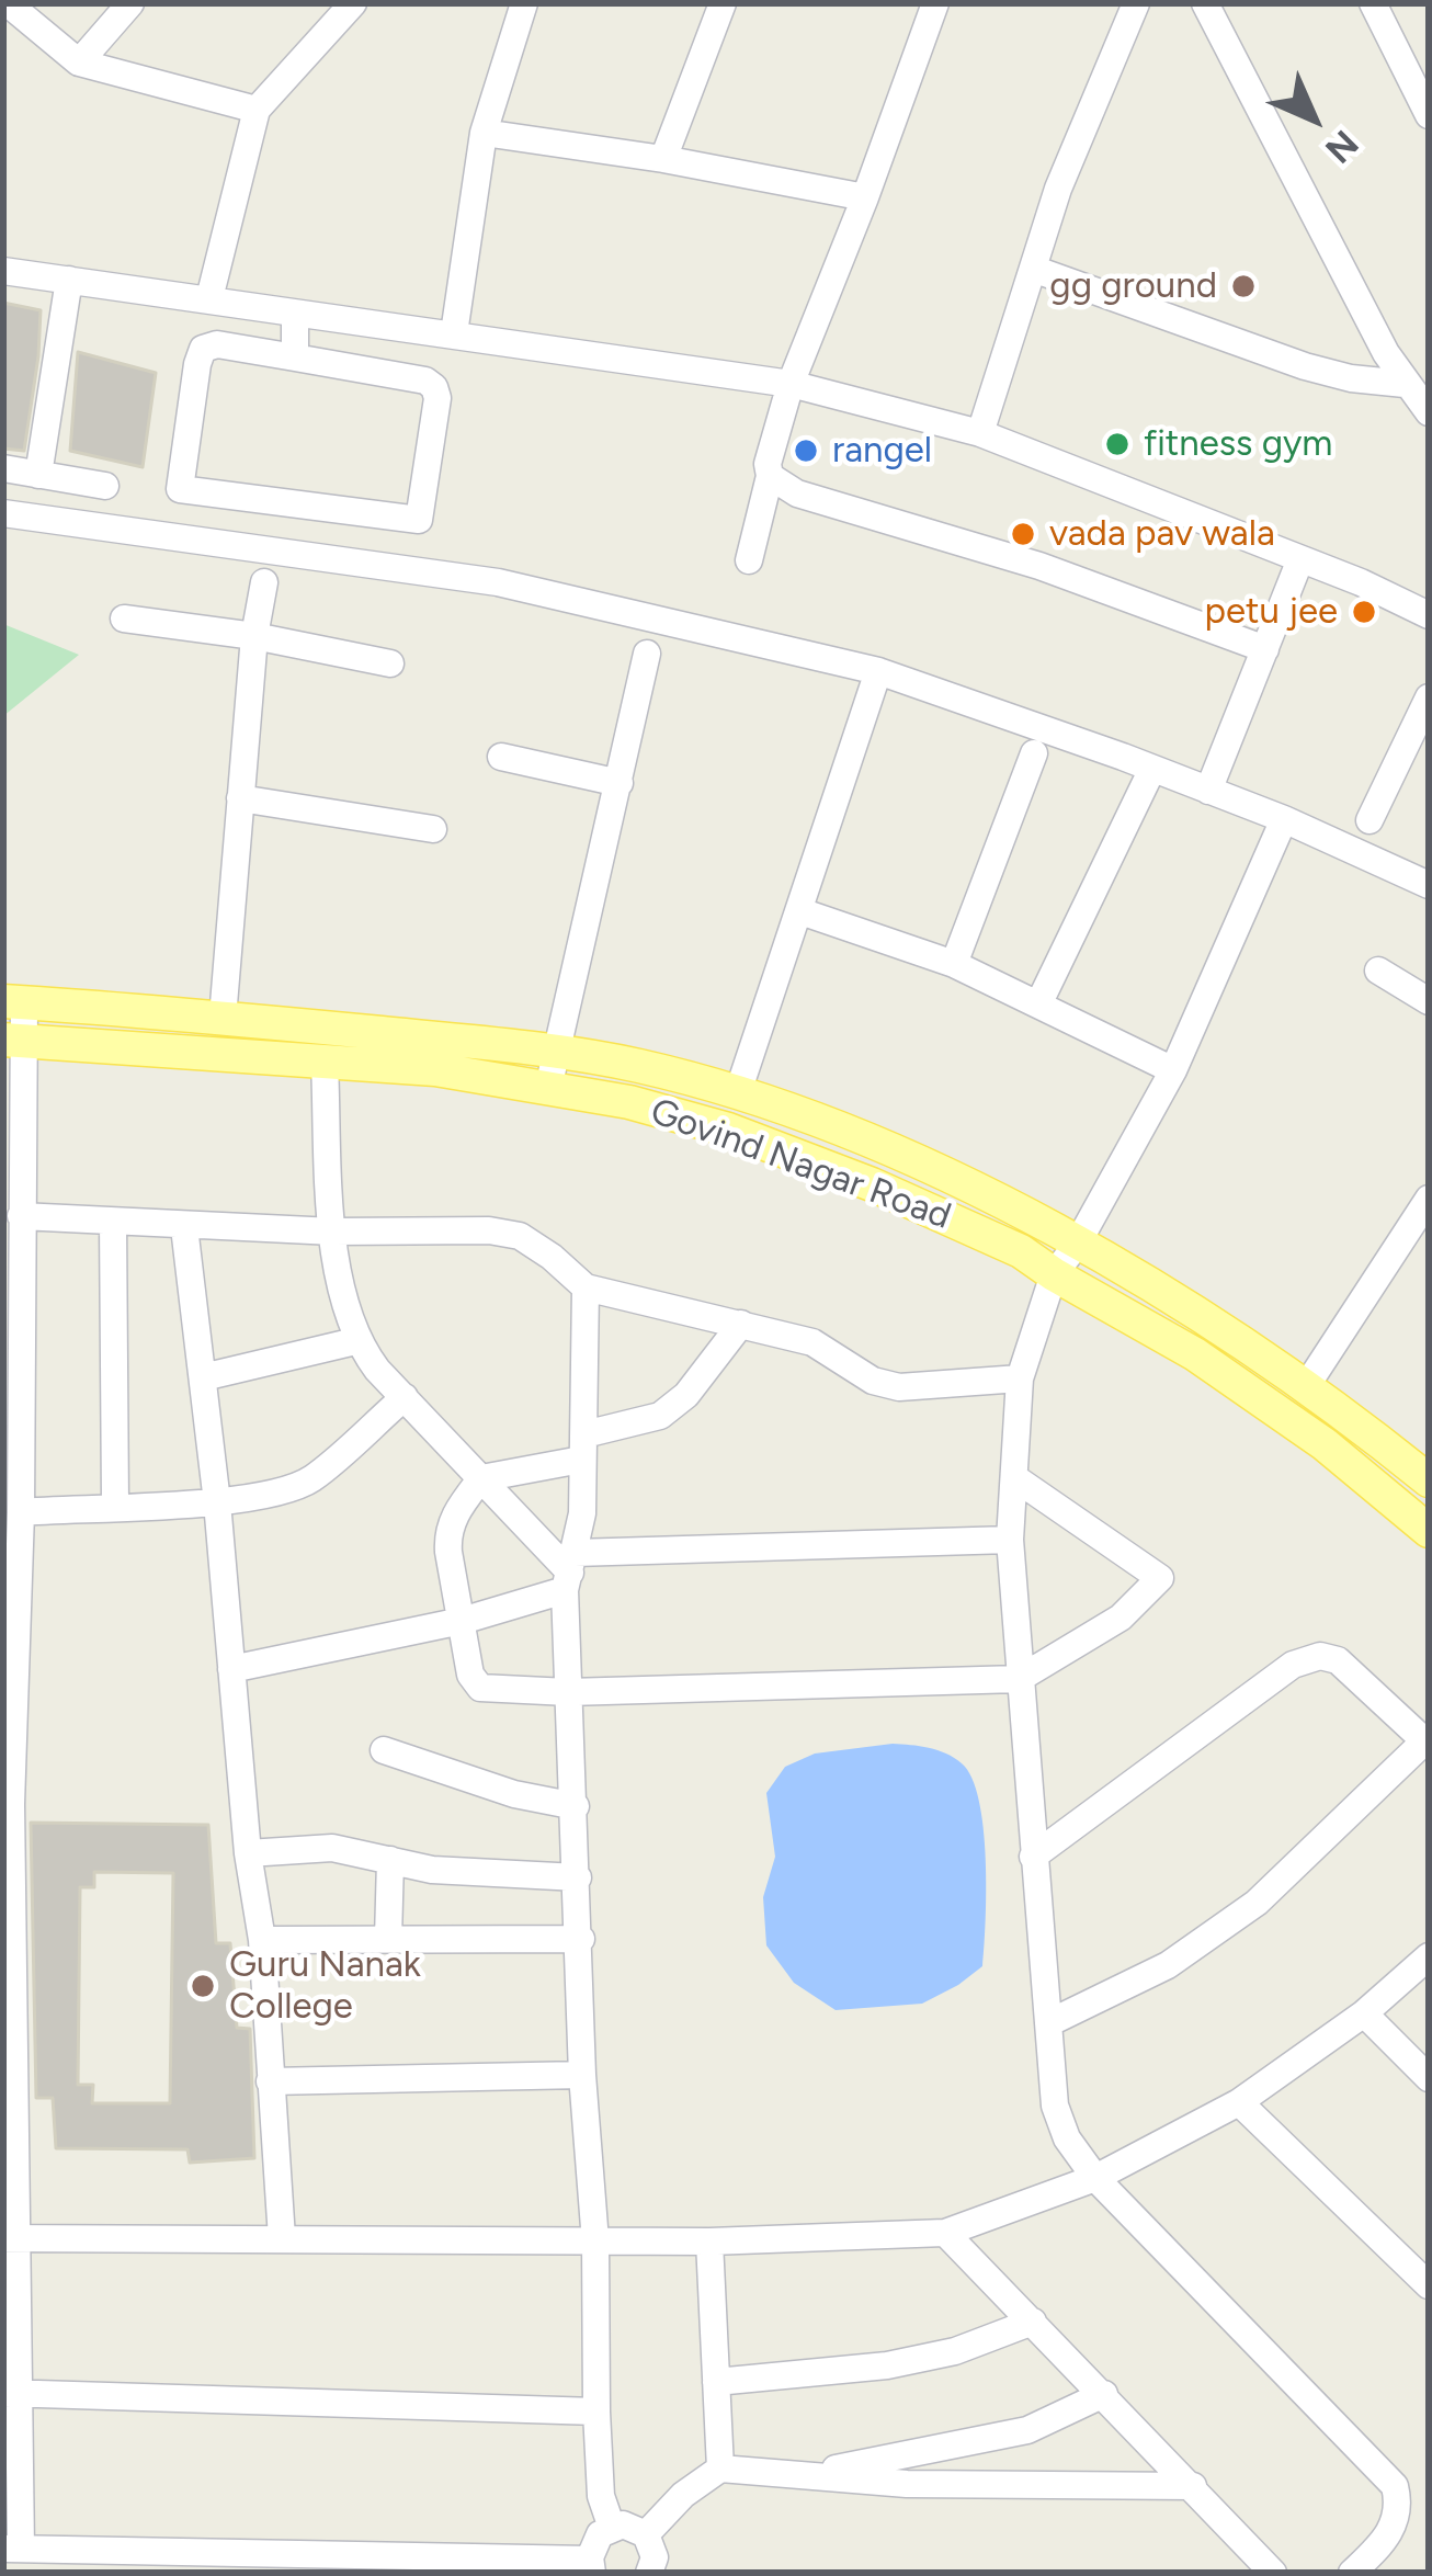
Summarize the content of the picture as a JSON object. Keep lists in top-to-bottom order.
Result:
{
  "streets": {
    "main road": ["Govind Nagar Road"]
  },
  "places": [
    "gg ground",
    "fitness gym",
    "rangel",
    "vada pav wala",
    "petu jee",
    "Guru Nanak College"
  ],
  "north": "bottom right"
}
